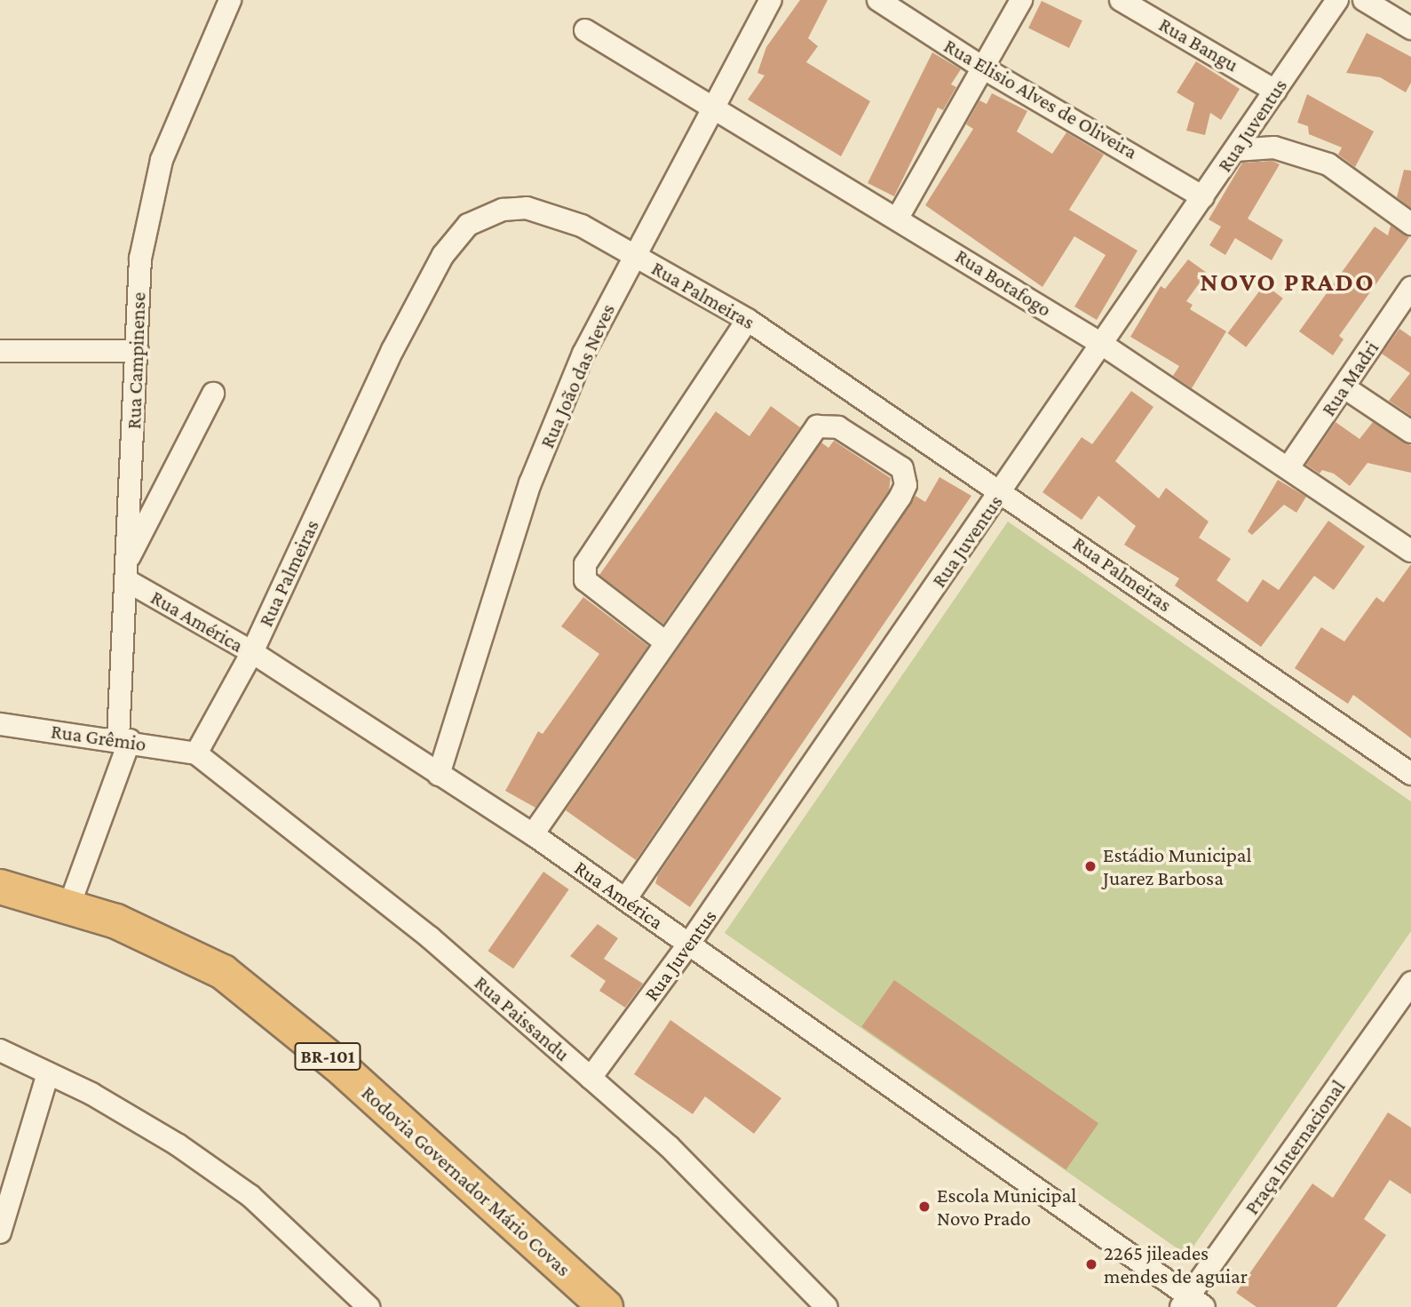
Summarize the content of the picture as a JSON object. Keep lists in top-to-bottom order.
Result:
{
  "streets": {
    "highway": ["BR-101", "Rodovia Governador Mário Covas"],
    "street": [
      "Rua Bangu",
      "Rua Elisio Alves de Oliveira",
      "Rua Juventus",
      "Rua Botafogo",
      "Rua Palmeiras",
      "Rua Campinense",
      "Rua João das Neves",
      "Rua Madri",
      "Rua América",
      "Rua Grêmio",
      "Rua Paissandu",
      "Praça Internacional"
    ]
  },
  "crossings": [
    ["Rua Bangu", "Rua Juventus"],
    ["Rua Elisio Alves de Oliveira", "Rua Juventus"],
    ["Rua Juventus", "Rua Botafogo"],
    ["Rua Juventus", "Rua Palmeiras"],
    ["Rua Juventus", "Rua América"],
    ["Rua Juventus", "Rua Paissandu"],
    ["Rua Botafogo", "Rua João das Neves"],
    ["Rua Botafogo", "Rua Madri"],
    ["Rua Palmeiras", "Rua João das Neves"],
    ["Rua Palmeiras", "Rua América"],
    ["Rua Palmeiras", "Rua Grêmio"],
    ["Rua Palmeiras", "Rua Paissandu"],
    ["Rua Campinense", "Rua América"],
    ["Rua Campinense", "Rua Grêmio"],
    ["Rua Campinense", "Rodovia Governador Mário Covas"],
    ["Rua João das Neves", "Rua América"],
    ["Rua América", "Praça Internacional"],
    ["Rua Grêmio", "Rua Paissandu"]
  ],
  "districts": ["NOVO PRADO"],
  "places": ["Estádio Municipal Juarez Barbosa", "Escola Municipal Novo Prado", "2265 jileades mendes de aguiar"]
}
